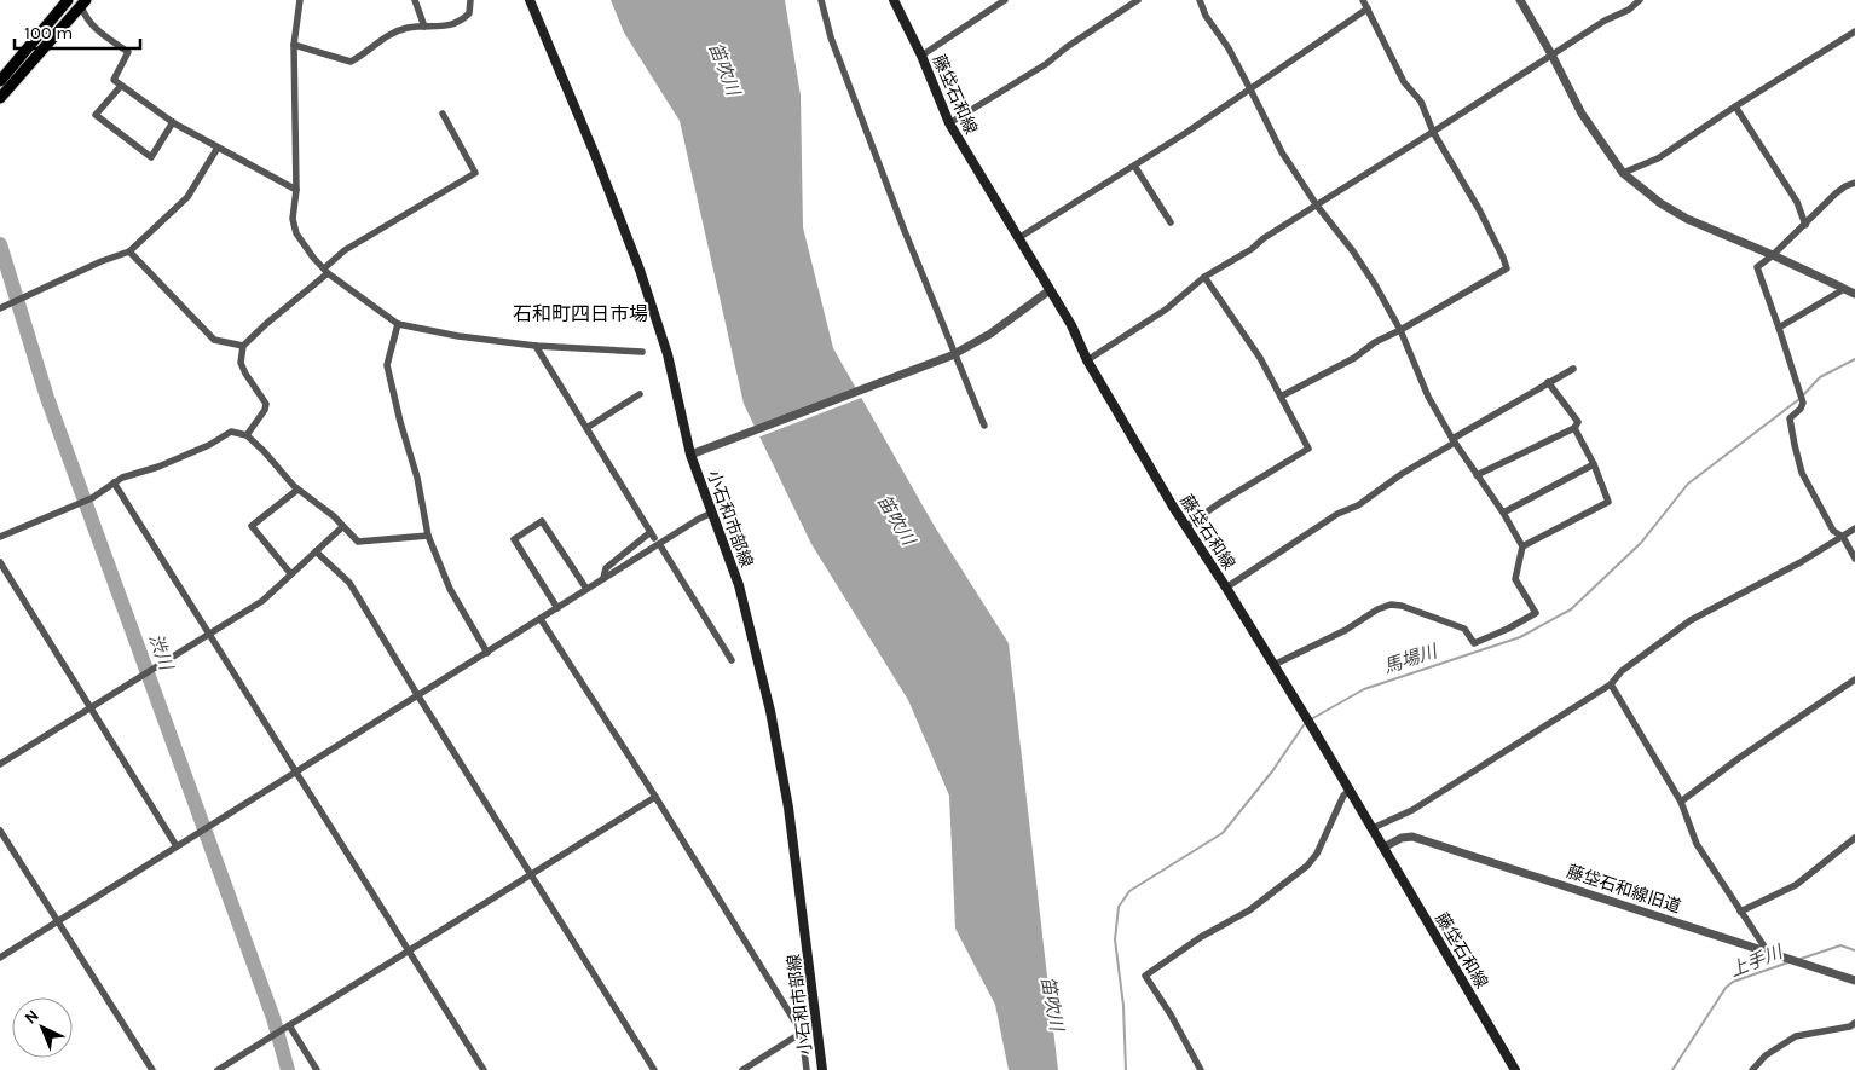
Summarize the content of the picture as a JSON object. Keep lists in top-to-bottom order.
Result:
{
  "streets": {
    "main road": ["藤垈石和線", "小石和市部線"],
    "street": ["藤垈石和線旧道"]
  },
  "crossings": [
    ["藤垈石和線", "藤垈石和線旧道"]
  ],
  "districts": ["石和町四日市場"],
  "water": [
    "笛吹川",
    "渋川",
    "馬場川",
    "上手川"
  ],
  "scale_bar": "100 m",
  "north": "top left"
}
